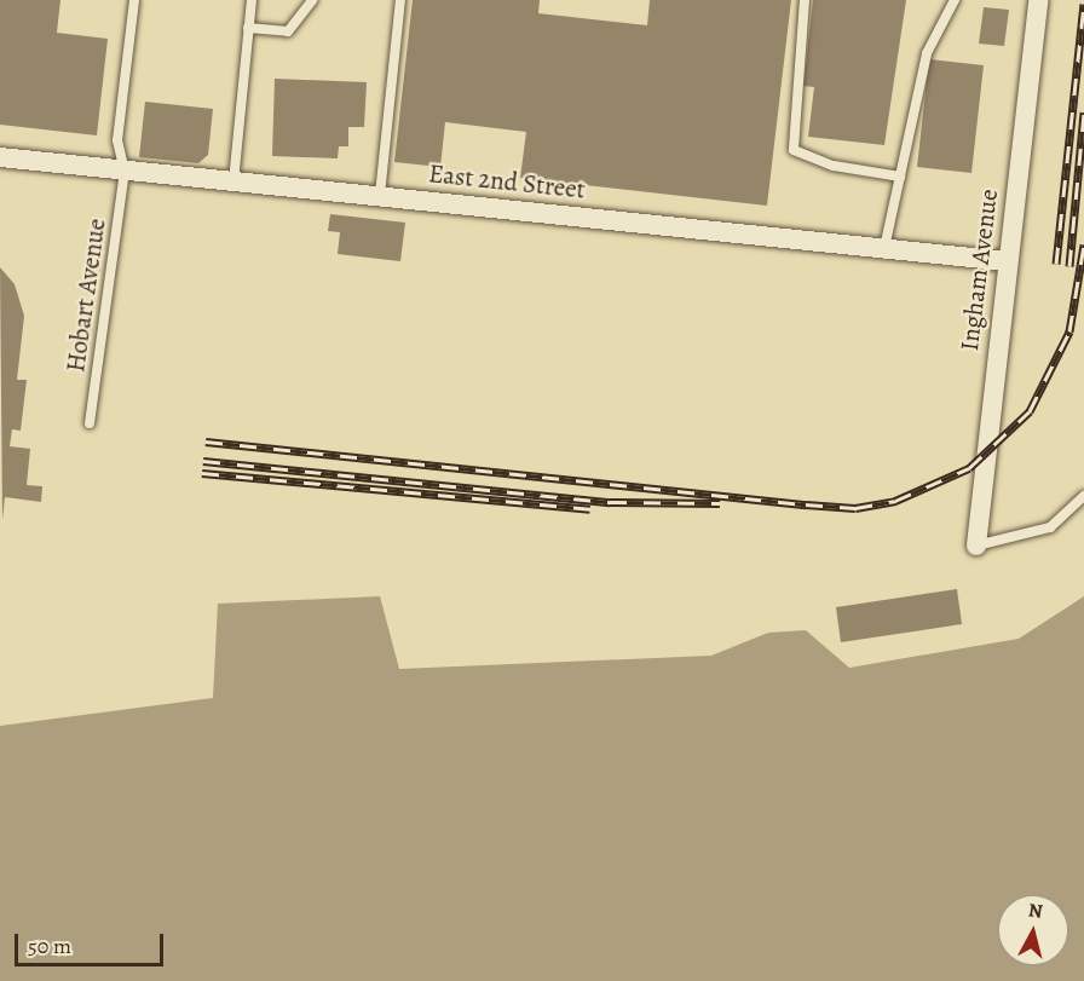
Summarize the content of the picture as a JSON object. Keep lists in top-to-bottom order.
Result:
{
  "streets": {
    "street": ["East 2nd Street", "Ingham Avenue"],
    "lane": ["Hobart Avenue"]
  },
  "crossings": [
    ["East 2nd Street", "Ingham Avenue"],
    ["East 2nd Street", "Hobart Avenue"]
  ],
  "scale_bar": "50 m",
  "north": "top"
}
